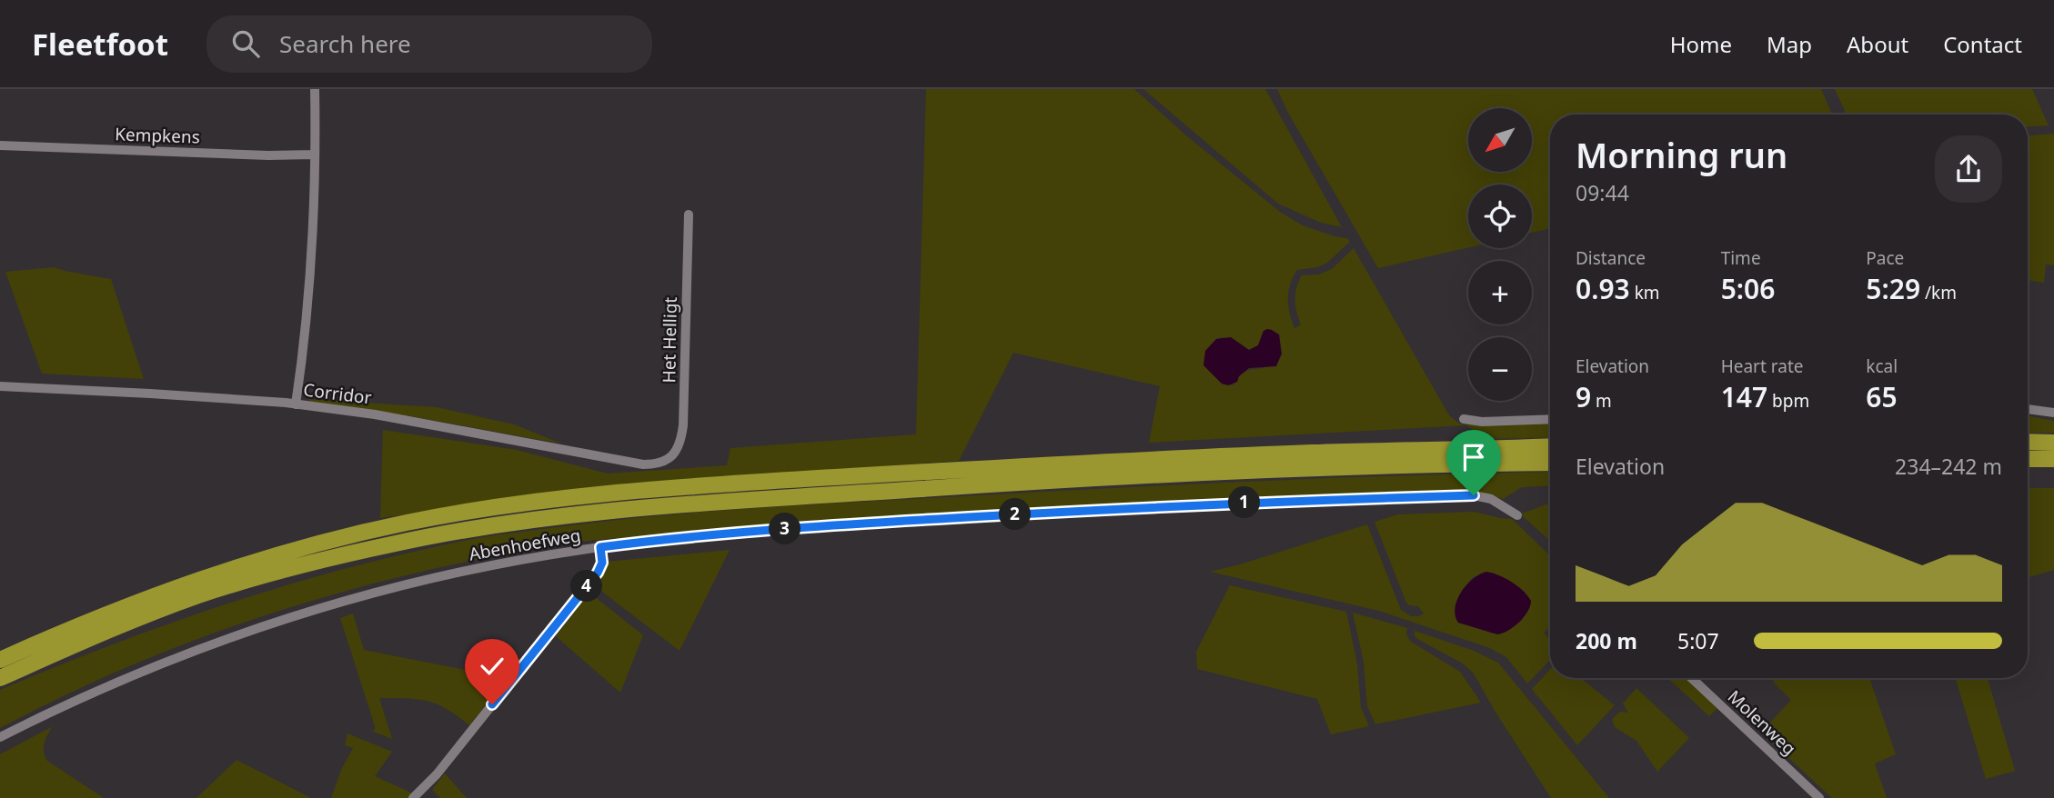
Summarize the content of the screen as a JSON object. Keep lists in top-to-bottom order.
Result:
{
  "streets": {
    "street": [
      "Kempkens",
      "Het Helligt",
      "Corridor",
      "Abenhoefweg",
      "Molenweg"
    ]
  },
  "crossings": [
    ["Het Helligt", "Corridor"]
  ],
  "north": "bottom left",
  "page": {
    "header": "Fleetfoot",
    "search": "Search here",
    "nav": [
      "Home",
      "Map",
      "About",
      "Contact"
    ],
    "map_buttons": ["+", "−"],
    "heading": ["Morning run", "09:44"],
    "stats": [
      ["Distance", "0.93 km"],
      ["Time", "5:06"],
      ["Pace", "5:29 /km"],
      ["Elevation", "9 m"],
      ["Heart rate", "147 bpm"],
      ["kcal", "65"]
    ],
    "chart": ["Elevation", "234–242 m"],
    "pins": [
      "1",
      "2",
      "3",
      "4"
    ],
    "list": [
      {
        "name": "200 m",
        "note": "5:07"
      }
    ]
  }
}
